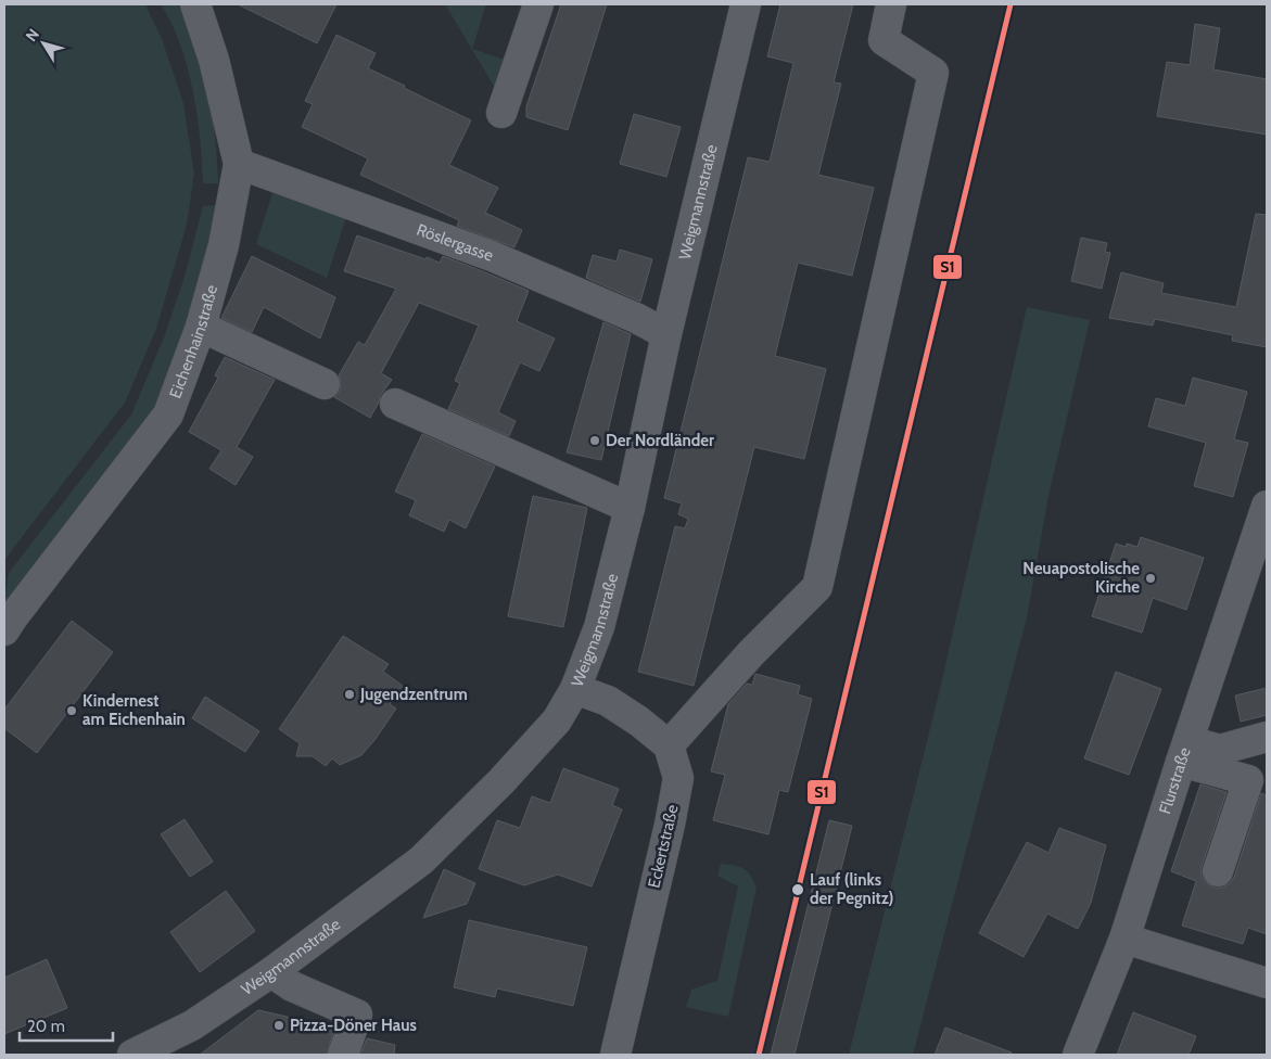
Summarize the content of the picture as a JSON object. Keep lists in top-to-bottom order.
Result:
{
  "streets": {
    "street": [
      "Weigmannstraße",
      "Röslergasse",
      "Eichenhainstraße",
      "Flurstraße",
      "Eckertstraße"
    ]
  },
  "crossings": [
    ["Weigmannstraße", "Röslergasse"],
    ["Röslergasse", "Eichenhainstraße"]
  ],
  "places": [
    "Der Nordländer",
    "Neuapostolische Kirche",
    "Jugendzentrum",
    "Kindernest am Eichenhain",
    "Lauf (links der Pegnitz)",
    "Pizza-Döner Haus"
  ],
  "lines": ["transit line S1"],
  "scale_bar": "20 m",
  "north": "top left"
}
